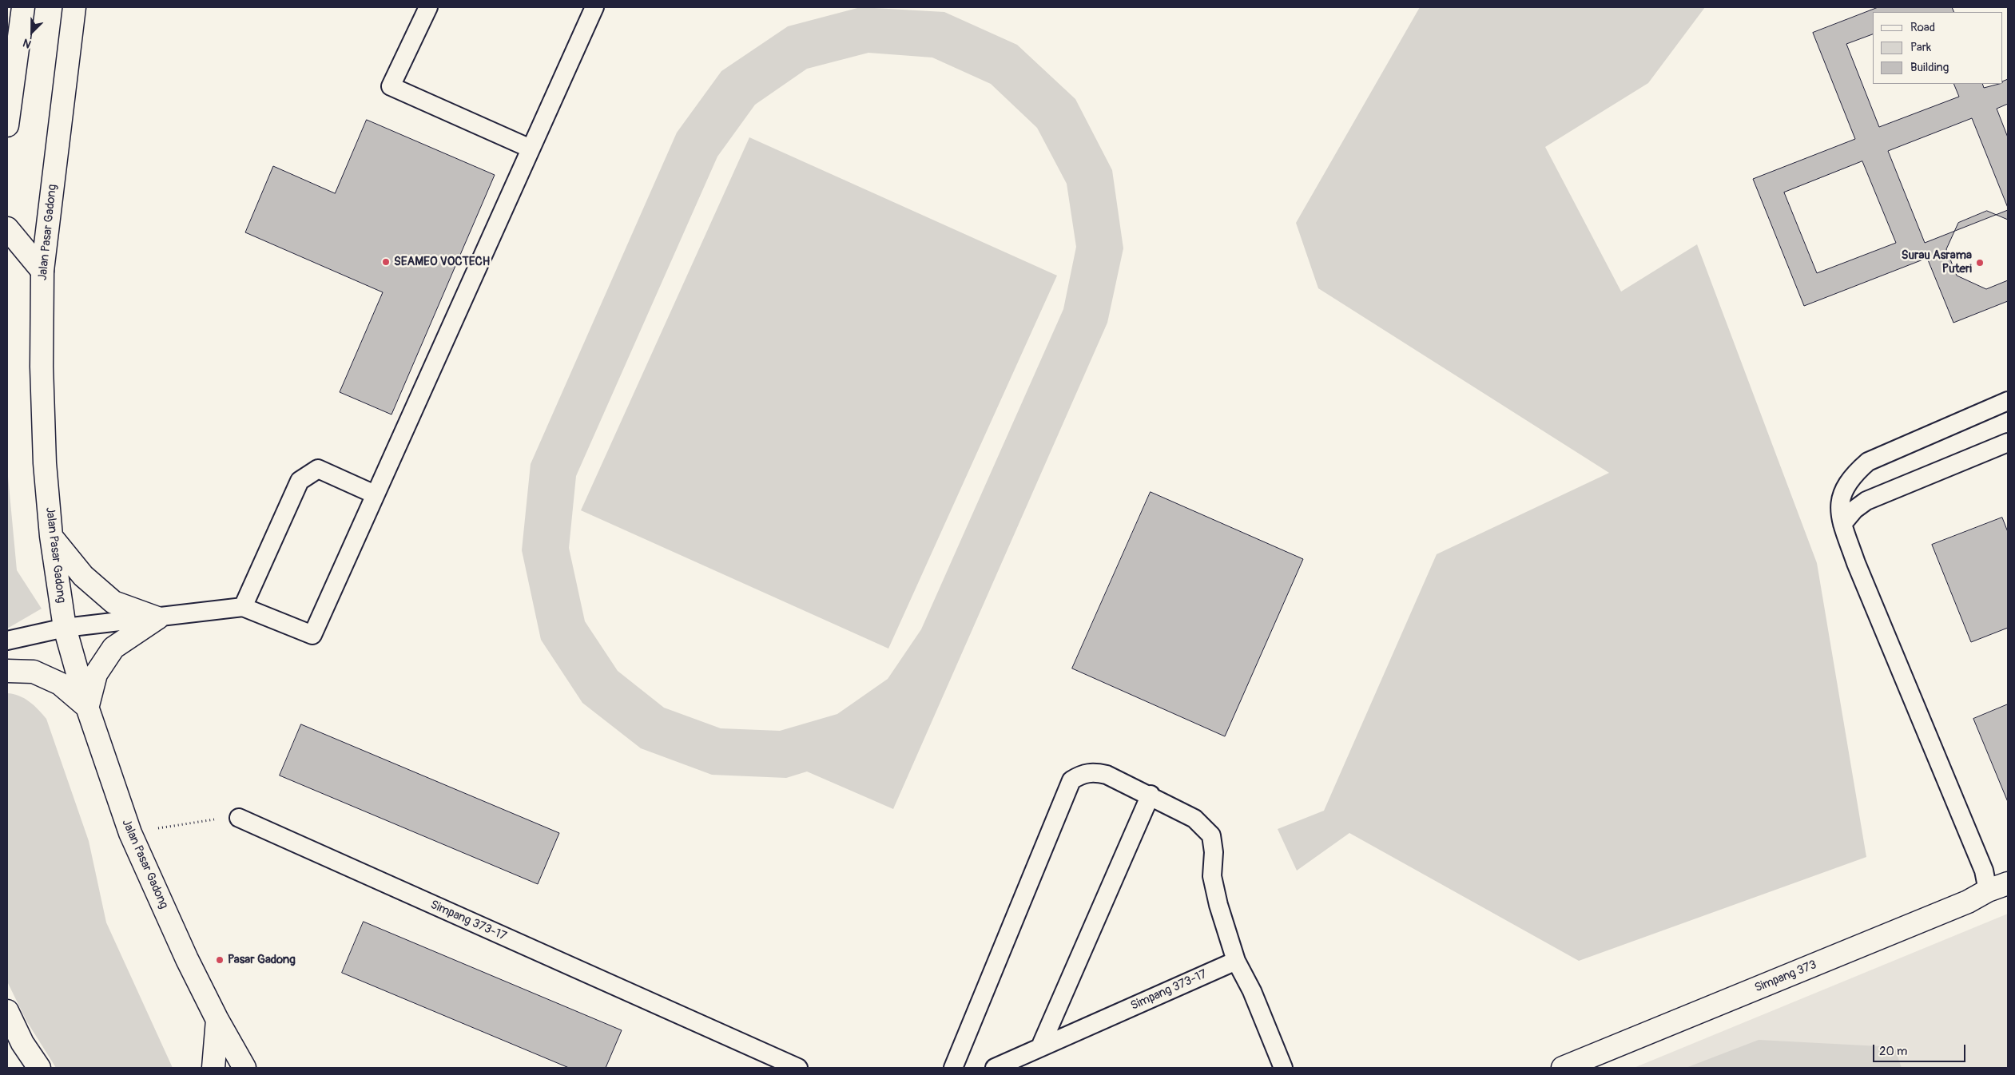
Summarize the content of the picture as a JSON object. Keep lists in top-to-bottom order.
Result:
{
  "streets": {
    "street": ["Jalan Pasar Gadong", "Simpang 373"],
    "lane": ["Simpang 373-17"]
  },
  "places": ["SEAMEO VOCTECH", "Surau Asrama Puteri", "Pasar Gadong"],
  "legend": ["Road", "Park", "Building"],
  "scale_bar": "20 m",
  "north": "bottom left"
}
